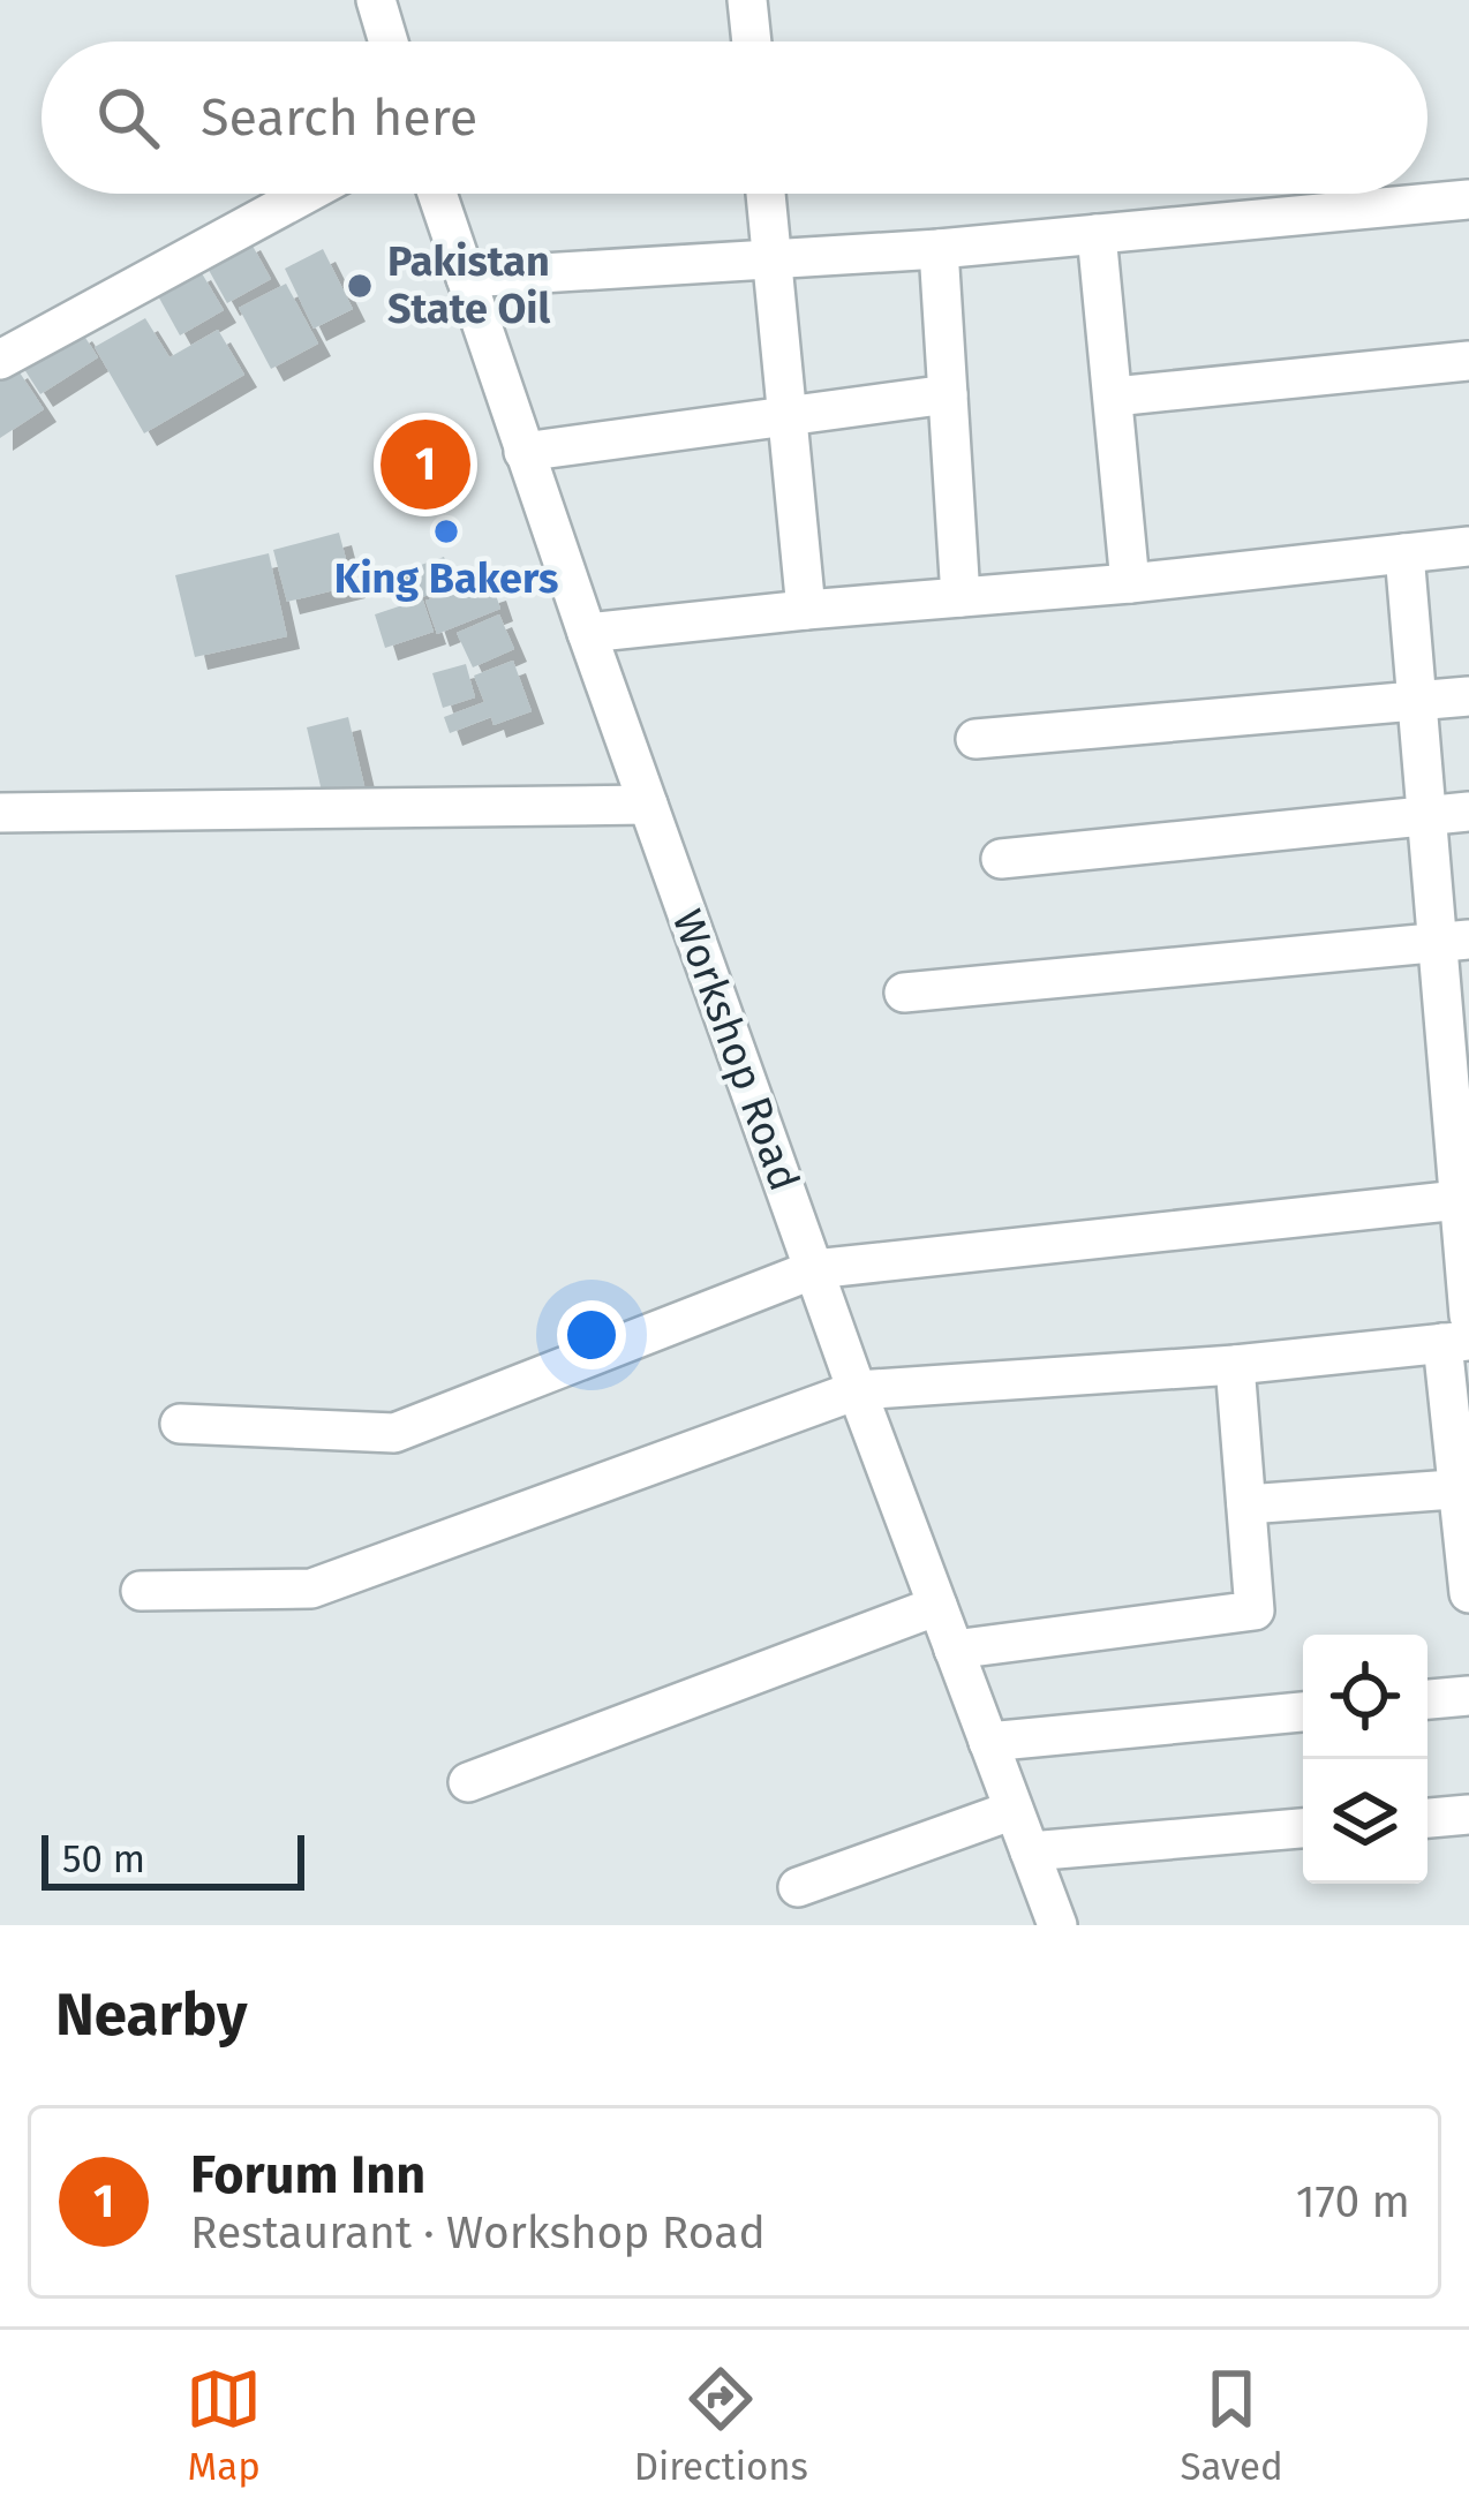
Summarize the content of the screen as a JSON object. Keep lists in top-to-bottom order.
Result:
{
  "streets": {
    "street": ["Workshop Road"]
  },
  "places": ["Pakistan State Oil", "King Bakers"],
  "scale_bar": "50 m",
  "page": {
    "search": "Search here",
    "pins": "1",
    "scale": "50 m",
    "heading": "Nearby",
    "list": [
      {
        "mark": "1",
        "name": "Forum Inn",
        "note": "Restaurant · Workshop Road",
        "value": "170 m"
      }
    ],
    "nav": ["Map", "Directions", "Saved"]
  }
}
